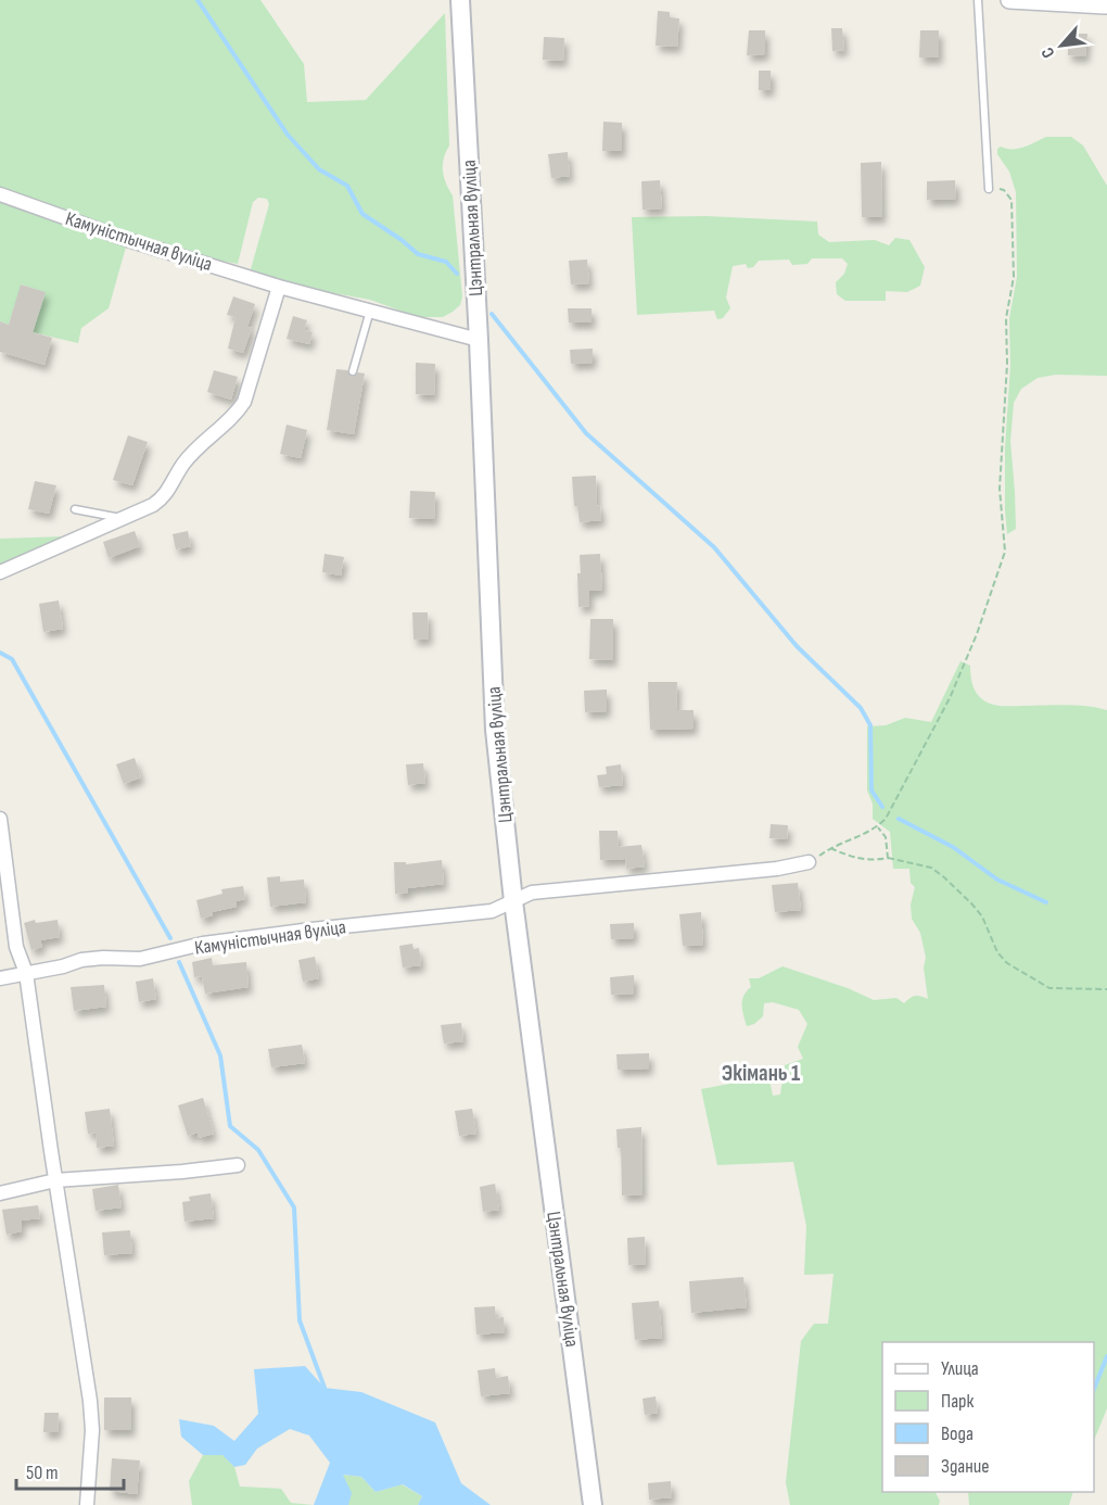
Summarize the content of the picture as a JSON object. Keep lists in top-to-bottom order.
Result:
{
  "streets": {
    "main road": ["Цэнтральная вуліца"],
    "street": ["Камуністычная вуліца"]
  },
  "crossings": [
    ["Цэнтральная вуліца", "Камуністычная вуліца"]
  ],
  "districts": ["Экімань 1"],
  "legend": [
    "Улица",
    "Парк",
    "Вода",
    "Здание"
  ],
  "scale_bar": "50 m",
  "north": "bottom left"
}
